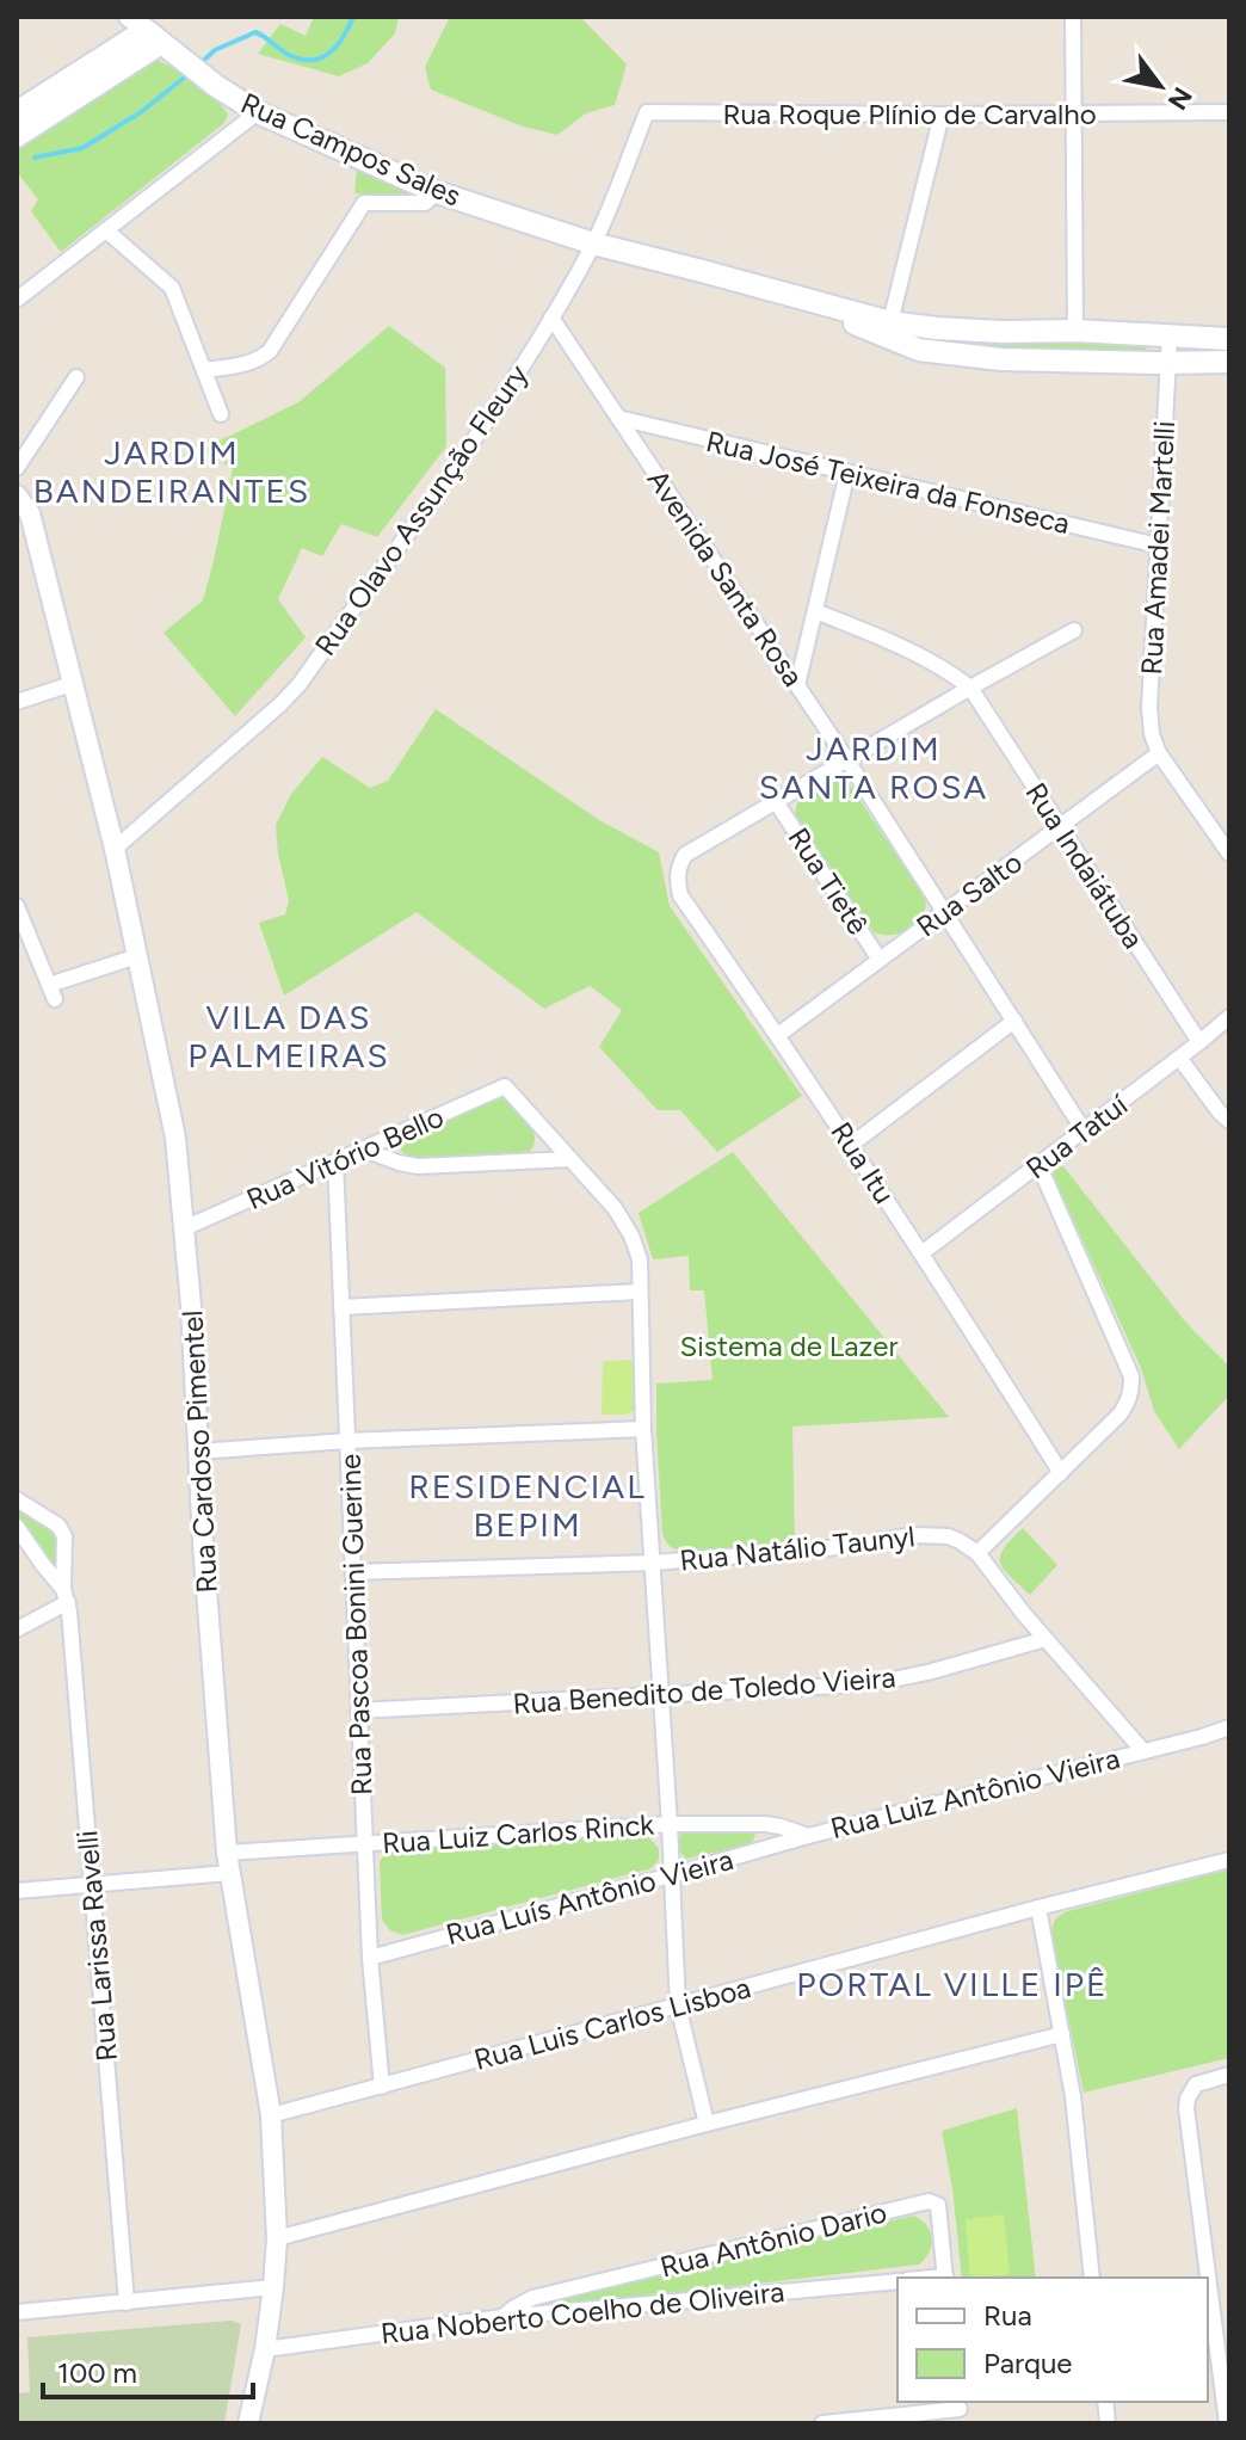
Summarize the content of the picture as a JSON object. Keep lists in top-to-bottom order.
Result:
{
  "streets": {
    "main road": ["Rua Campos Sales"],
    "street": [
      "Rua Roque Plínio de Carvalho",
      "Rua José Teixeira da Fonseca",
      "Rua Olavo Assunção Fleury",
      "Rua Amadei Martelli",
      "Avenida Santa Rosa",
      "Rua Indaiátuba",
      "Rua Tietê",
      "Rua Salto",
      "Rua Tatuí",
      "Rua Vitório Bello",
      "Rua Itu",
      "Rua Cardoso Pimentel",
      "Rua Natálio Taunyl",
      "Rua Pascoa Bonini Guerine",
      "Rua Benedito de Toledo Vieira",
      "Rua Luiz Antônio Vieira",
      "Rua Luiz Carlos Rinck",
      "Rua Luís Antônio Vieira",
      "Rua Larissa Ravelli",
      "Rua Luis Carlos Lisboa",
      "Rua Antônio Dario",
      "Rua Noberto Coelho de Oliveira"
    ]
  },
  "crossings": [
    ["Rua Roque Plínio de Carvalho", "Rua Olavo Assunção Fleury"],
    ["Rua Campos Sales", "Rua Olavo Assunção Fleury"],
    ["Rua José Teixeira da Fonseca", "Rua Amadei Martelli"],
    ["Rua José Teixeira da Fonseca", "Avenida Santa Rosa"],
    ["Rua Olavo Assunção Fleury", "Avenida Santa Rosa"],
    ["Rua Olavo Assunção Fleury", "Rua Cardoso Pimentel"],
    ["Rua Amadei Martelli", "Rua Salto"],
    ["Avenida Santa Rosa", "Rua Salto"],
    ["Avenida Santa Rosa", "Rua Tatuí"],
    ["Rua Indaiátuba", "Rua Salto"],
    ["Rua Indaiátuba", "Rua Tatuí"],
    ["Rua Tietê", "Rua Salto"],
    ["Rua Tietê", "Rua Itu"],
    ["Rua Salto", "Rua Itu"],
    ["Rua Tatuí", "Rua Itu"],
    ["Rua Vitório Bello", "Rua Cardoso Pimentel"],
    ["Rua Vitório Bello", "Rua Pascoa Bonini Guerine"],
    ["Rua Cardoso Pimentel", "Rua Luiz Carlos Rinck"],
    ["Rua Cardoso Pimentel", "Rua Luis Carlos Lisboa"],
    ["Rua Cardoso Pimentel", "Rua Noberto Coelho de Oliveira"],
    ["Rua Natálio Taunyl", "Rua Pascoa Bonini Guerine"],
    ["Rua Natálio Taunyl", "Rua Benedito de Toledo Vieira"],
    ["Rua Natálio Taunyl", "Rua Luiz Antônio Vieira"],
    ["Rua Pascoa Bonini Guerine", "Rua Benedito de Toledo Vieira"],
    ["Rua Pascoa Bonini Guerine", "Rua Luiz Carlos Rinck"],
    ["Rua Pascoa Bonini Guerine", "Rua Luís Antônio Vieira"],
    ["Rua Pascoa Bonini Guerine", "Rua Luis Carlos Lisboa"],
    ["Rua Luiz Antônio Vieira", "Rua Luiz Carlos Rinck"],
    ["Rua Luiz Antônio Vieira", "Rua Luís Antônio Vieira"],
    ["Rua Luiz Carlos Rinck", "Rua Luís Antônio Vieira"],
    ["Rua Antônio Dario", "Rua Noberto Coelho de Oliveira"]
  ],
  "districts": [
    "JARDIM BANDEIRANTES",
    "JARDIM SANTA ROSA",
    "VILA DAS PALMEIRAS",
    "RESIDENCIAL BEPIM",
    "PORTAL VILLE IPÊ"
  ],
  "parks": ["Sistema de Lazer"],
  "legend": ["Rua", "Parque"],
  "scale_bar": "100 m",
  "north": "bottom right"
}
